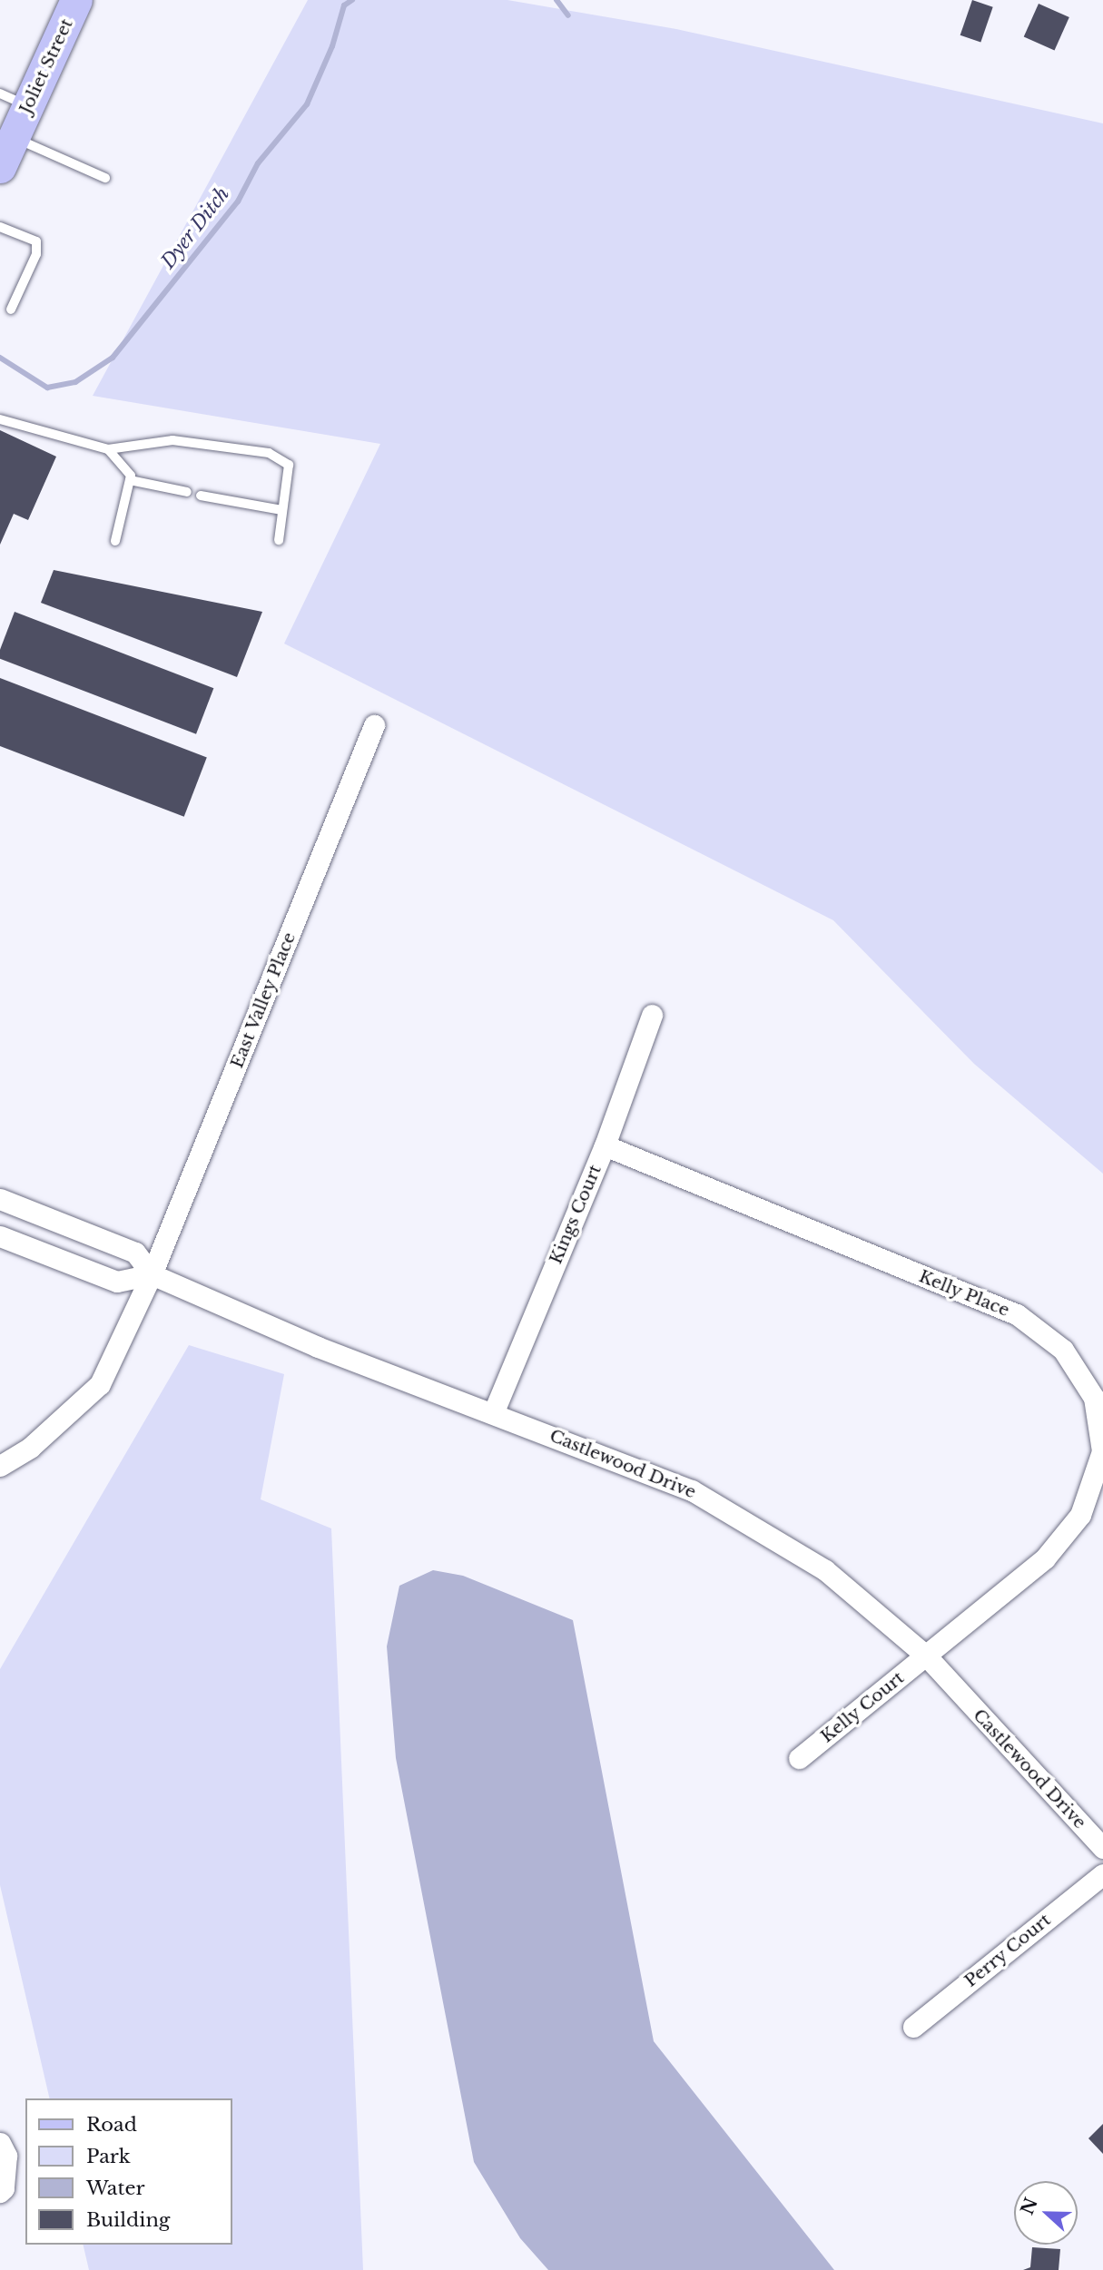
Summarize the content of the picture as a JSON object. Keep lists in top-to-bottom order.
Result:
{
  "streets": {
    "main road": ["Joliet Street"],
    "street": [
      "East Valley Place",
      "Kings Court",
      "Kelly Place",
      "Castlewood Drive",
      "Kelly Court",
      "Perry Court"
    ]
  },
  "crossings": [
    ["East Valley Place", "Castlewood Drive"],
    ["Kings Court", "Kelly Place"],
    ["Kings Court", "Castlewood Drive"],
    ["Kelly Place", "Castlewood Drive"],
    ["Kelly Place", "Kelly Court"],
    ["Castlewood Drive", "Kelly Court"]
  ],
  "water": ["Dyer Ditch"],
  "legend": [
    "Road",
    "Park",
    "Water",
    "Building"
  ],
  "north": "left"
}
